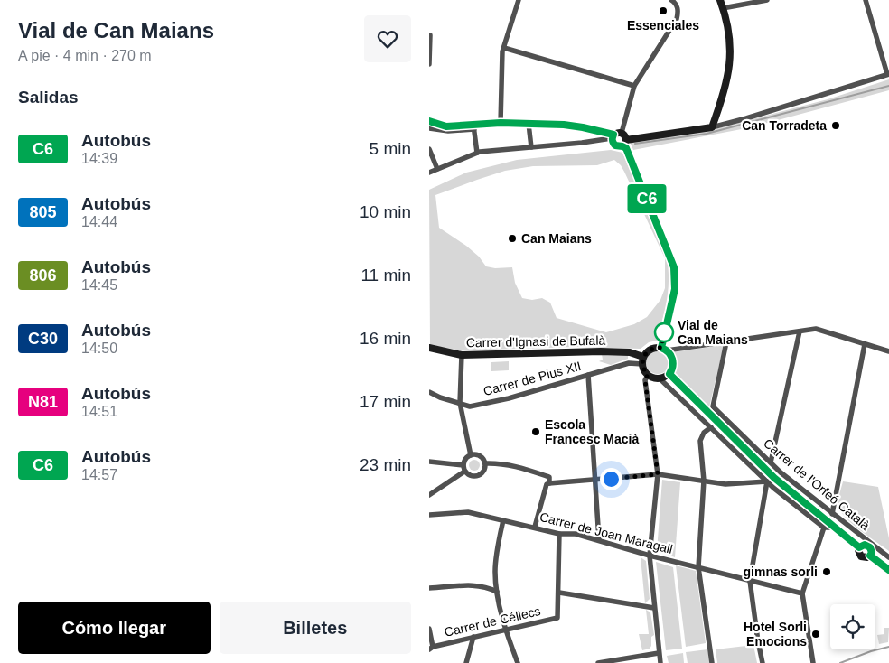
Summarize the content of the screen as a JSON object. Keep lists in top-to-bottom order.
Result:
{
  "streets": {
    "street": [
      "Carrer d'Ignasi de Bufalà",
      "Carrer de Pius XII",
      "Carrer de l'Orfeó Català",
      "Carrer de Joan Maragall",
      "Carrer de Céllecs"
    ]
  },
  "crossings": [
    ["Carrer d'Ignasi de Bufalà", "Carrer de Pius XII"],
    ["Carrer de Joan Maragall", "Carrer de Céllecs"]
  ],
  "places": [
    "Essenciales",
    "Can Torradeta",
    "Can Maians",
    "Vial de Can Maians",
    "Escola Francesc Macià",
    "gimnas sorli",
    "Hotel Sorli Emocions"
  ],
  "lines": ["bus line C6"],
  "page": {
    "heading": [
      ["Vial de Can Maians", "A pie · 4 min · 270 m"],
      "Salidas"
    ],
    "on_map": "C6",
    "list": [
      {
        "mark": "C6",
        "name": "Autobús",
        "note": "14:39",
        "value": "5 min"
      },
      {
        "mark": "805",
        "name": "Autobús",
        "note": "14:44",
        "value": "10 min"
      },
      {
        "mark": "806",
        "name": "Autobús",
        "note": "14:45",
        "value": "11 min"
      },
      {
        "mark": "C30",
        "name": "Autobús",
        "note": "14:50",
        "value": "16 min"
      },
      {
        "mark": "N81",
        "name": "Autobús",
        "note": "14:51",
        "value": "17 min"
      },
      {
        "mark": "C6",
        "name": "Autobús",
        "note": "14:57",
        "value": "23 min"
      }
    ],
    "buttons": ["Cómo llegar", "Billetes"]
  }
}
